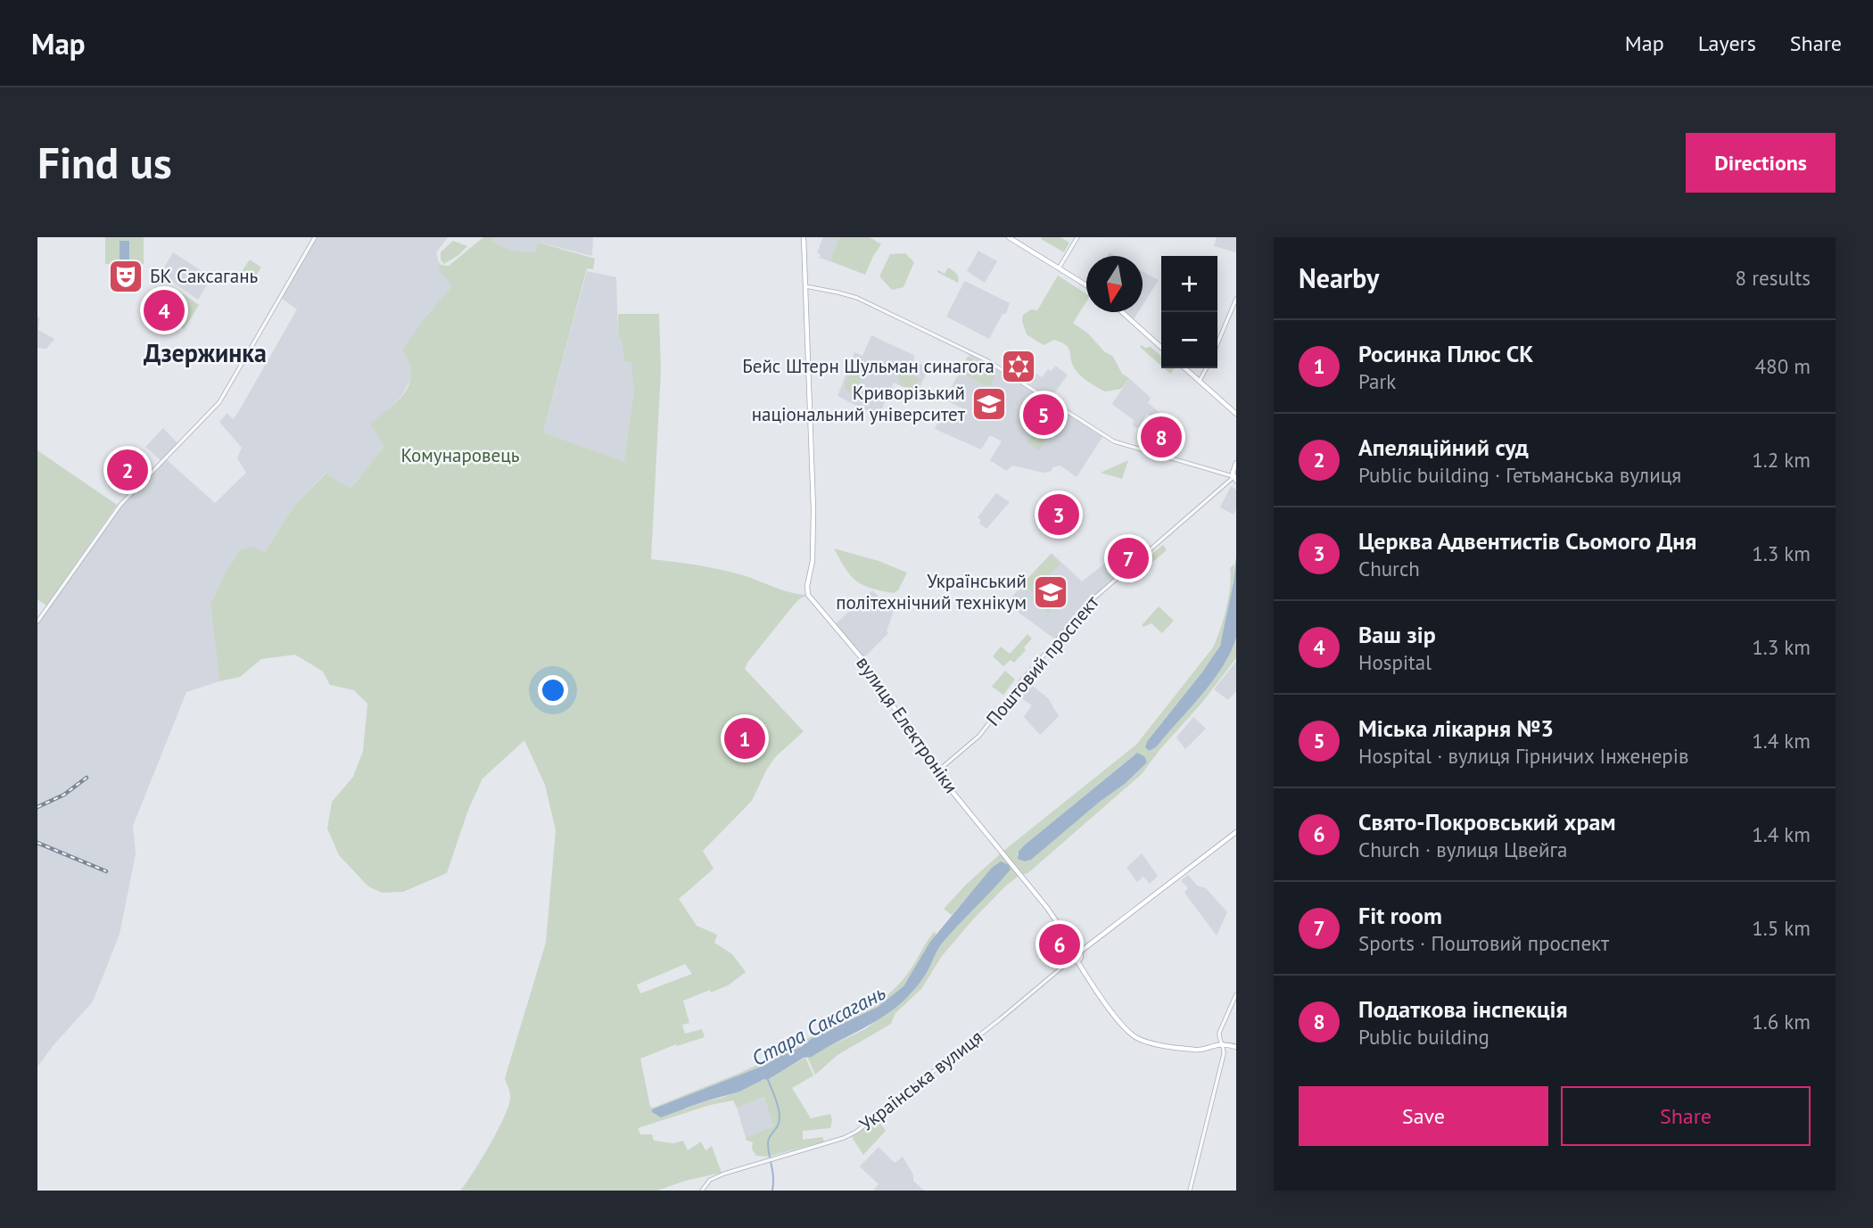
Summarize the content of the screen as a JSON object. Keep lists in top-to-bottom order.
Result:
{
  "streets": {
    "main road": ["вулиця Електроніки"],
    "street": ["Поштовий проспект", "Українська вулиця"]
  },
  "crossings": [
    ["Поштовий проспект", "вулиця Електроніки"],
    ["вулиця Електроніки", "Українська вулиця"]
  ],
  "districts": ["Дзержинка"],
  "water": ["Стара Саксагань"],
  "parks": ["Комунаровець"],
  "places": {
    "theatre": ["БК Саксагань"],
    "synagogue": ["Бейс Штерн Шульман синагога"],
    "school or university": ["Криворізький національний університет", "Український політехнічний технікум"]
  },
  "north": "bottom",
  "page": {
    "header": "Map",
    "nav": ["Map", "Layers", "Share"],
    "buttons": [
      "Directions",
      ["Save", "Share"]
    ],
    "title": "Find us",
    "heading": ["Nearby", "8 results"],
    "map_buttons": ["+", "−"],
    "pins": [
      "4",
      "5",
      "8",
      "2",
      "3",
      "7",
      "1",
      "6"
    ],
    "list": [
      {
        "mark": "1",
        "name": "Росинка Плюс СК",
        "note": "Park",
        "value": "480 m"
      },
      {
        "mark": "2",
        "name": "Апеляційний суд",
        "note": "Public building · Гетьманська вулиця",
        "value": "1.2 km"
      },
      {
        "mark": "3",
        "name": "Церква Адвентистів Сьомого Дня",
        "note": "Church",
        "value": "1.3 km"
      },
      {
        "mark": "4",
        "name": "Ваш зір",
        "note": "Hospital",
        "value": "1.3 km"
      },
      {
        "mark": "5",
        "name": "Міська лікарня №3",
        "note": "Hospital · вулиця Гірничих Інженерів",
        "value": "1.4 km"
      },
      {
        "mark": "6",
        "name": "Свято-Покровський храм",
        "note": "Church · вулиця Цвейга",
        "value": "1.4 km"
      },
      {
        "mark": "7",
        "name": "Fit room",
        "note": "Sports · Поштовий проспект",
        "value": "1.5 km"
      },
      {
        "mark": "8",
        "name": "Податкова інспекція",
        "note": "Public building",
        "value": "1.6 km"
      }
    ]
  }
}
